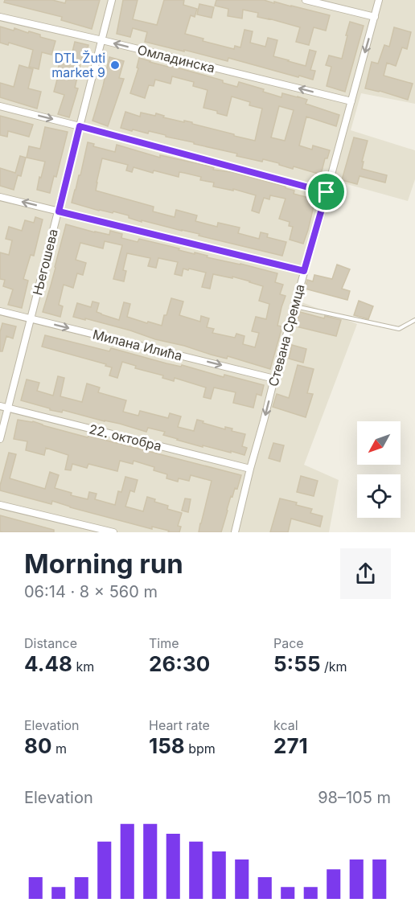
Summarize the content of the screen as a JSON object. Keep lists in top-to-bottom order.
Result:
{
  "streets": {
    "street": [
      "Омладинска",
      "Његошева",
      "Стевана Сремца",
      "Милана Илића",
      "22. октобра"
    ]
  },
  "crossings": [
    ["Омладинска", "Његошева"],
    ["Омладинска", "Стевана Сремца"],
    ["Његошева", "Милана Илића"],
    ["Његошева", "22. октобра"],
    ["Стевана Сремца", "Милана Илића"],
    ["Стевана Сремца", "22. октобра"]
  ],
  "one_way": ["Омладинска", "Милана Илића"],
  "places": ["DTL Žuti market 9"],
  "north": "bottom left",
  "page": {
    "heading": ["Morning run", "06:14 · 8 × 560 m"],
    "stats": [
      ["Distance", "4.48 km"],
      ["Time", "26:30"],
      ["Pace", "5:55 /km"],
      ["Elevation", "80 m"],
      ["Heart rate", "158 bpm"],
      ["kcal", "271"]
    ],
    "chart": ["Elevation", "98–105 m"]
  }
}
